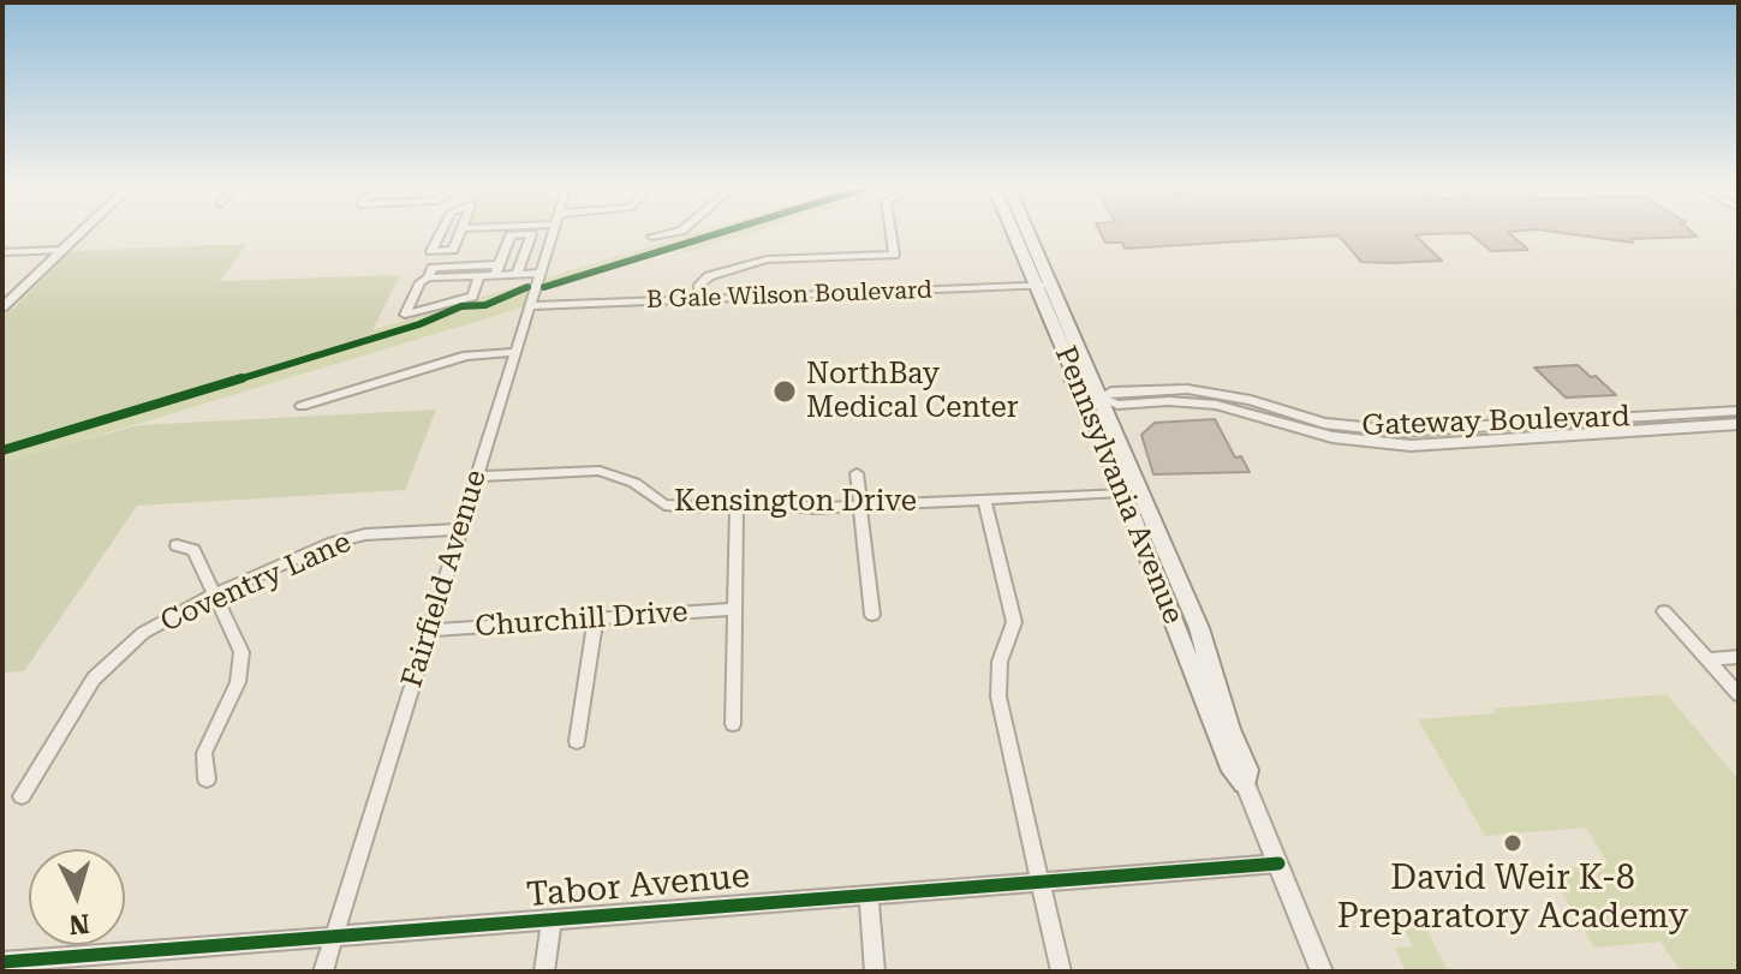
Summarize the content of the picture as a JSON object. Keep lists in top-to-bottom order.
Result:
{
  "streets": {
    "main road": ["Pennsylvania Avenue"],
    "street": [
      "B Gale Wilson Boulevard",
      "Gateway Boulevard",
      "Kensington Drive",
      "Fairfield Avenue",
      "Coventry Lane",
      "Churchill Drive",
      "Tabor Avenue"
    ]
  },
  "crossings": [
    ["B Gale Wilson Boulevard", "Pennsylvania Avenue"],
    ["B Gale Wilson Boulevard", "Fairfield Avenue"],
    ["Gateway Boulevard", "Pennsylvania Avenue"],
    ["Pennsylvania Avenue", "Kensington Drive"],
    ["Pennsylvania Avenue", "Tabor Avenue"],
    ["Kensington Drive", "Fairfield Avenue"],
    ["Fairfield Avenue", "Coventry Lane"],
    ["Fairfield Avenue", "Churchill Drive"],
    ["Fairfield Avenue", "Tabor Avenue"]
  ],
  "places": ["NorthBay Medical Center", "David Weir K-8 Preparatory Academy"],
  "north": "bottom"
}
